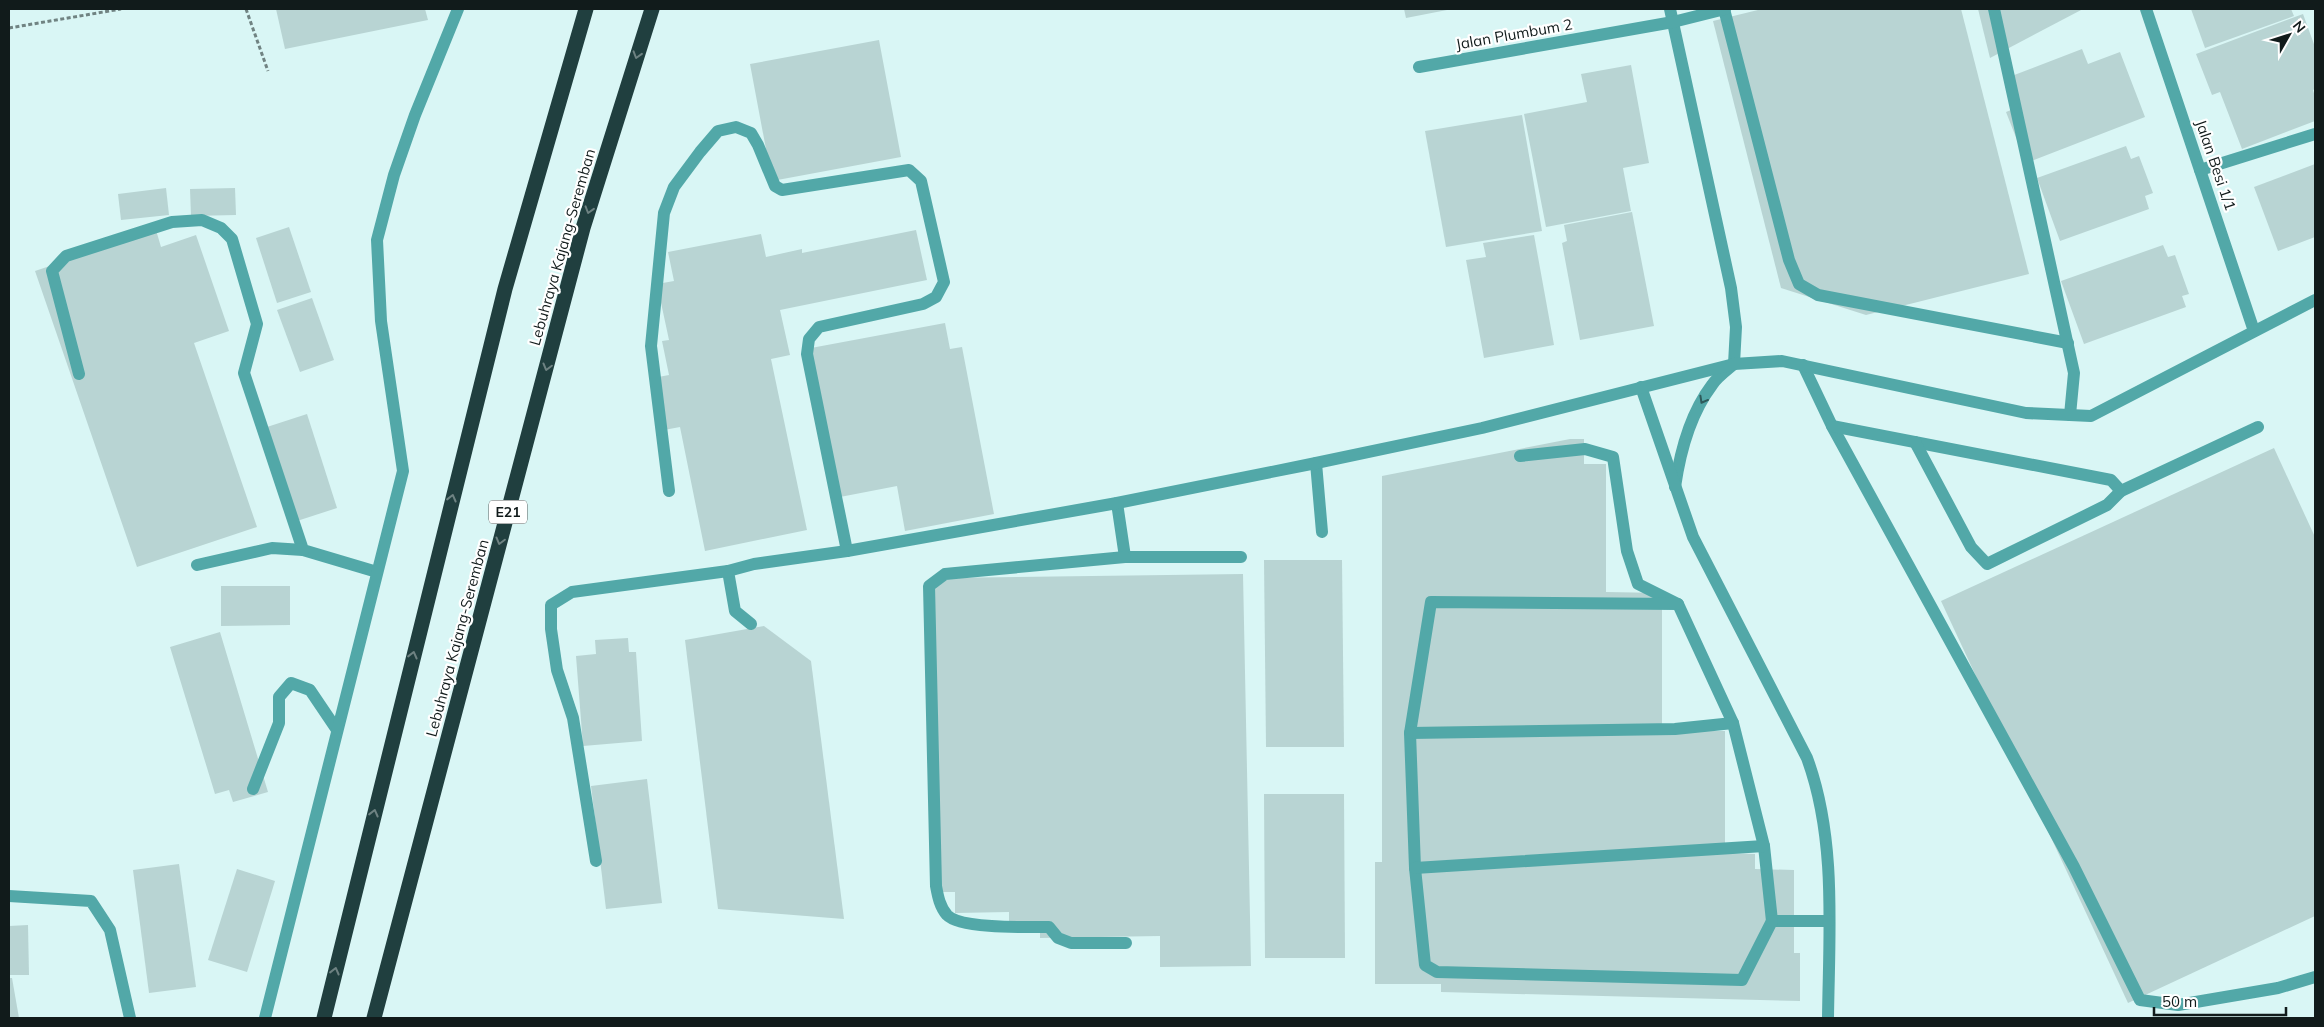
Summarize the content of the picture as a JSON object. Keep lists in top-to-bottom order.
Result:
{
  "streets": {
    "highway": ["Lebuhraya Kajang-Seremban", "E21"],
    "street": ["Jalan Plumbum 2", "Jalan Besi 1/1"]
  },
  "scale_bar": "50 m",
  "north": "top right"
}
